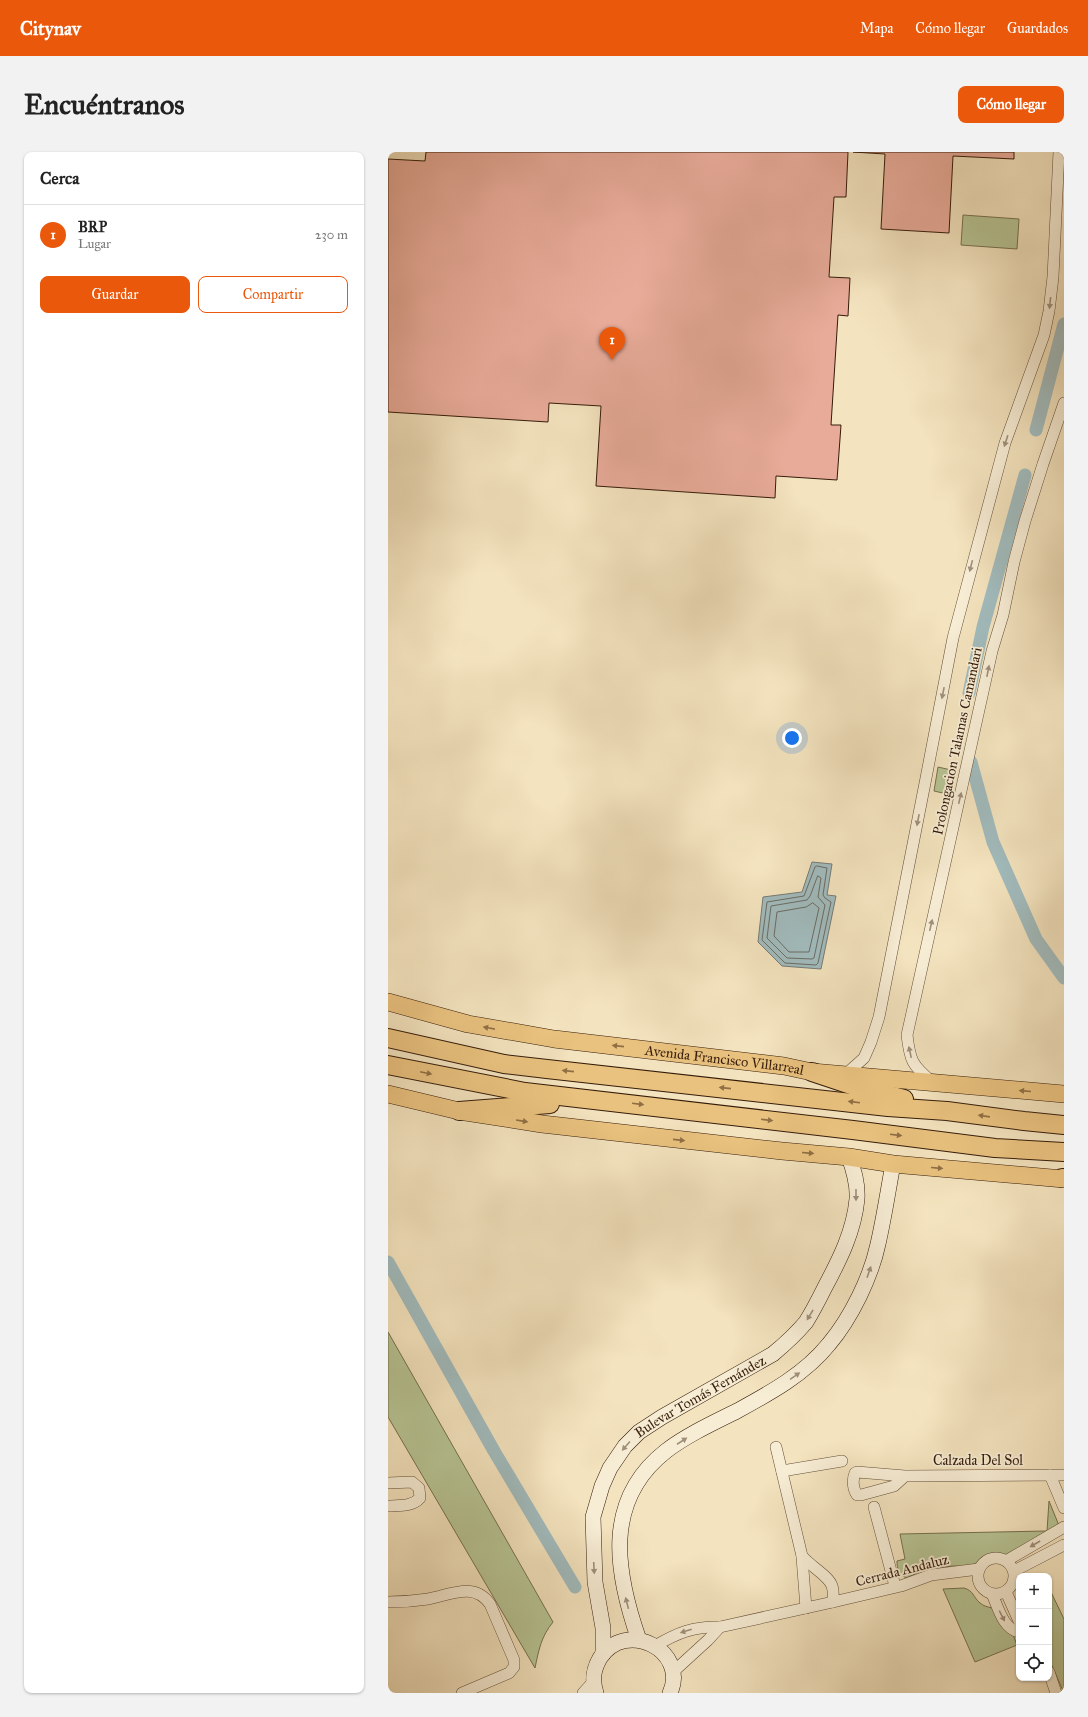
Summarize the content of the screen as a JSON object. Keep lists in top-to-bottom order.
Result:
{
  "streets": {
    "highway": ["Avenida Francisco Villarreal"],
    "main road": ["Bulevar Tomás Fernández"],
    "street": ["Prolongacion Talamas Camandari", "Calzada Del Sol", "Cerrada Andaluz"]
  },
  "crossings": [
    ["Prolongacion Talamas Camandari", "Avenida Francisco Villarreal"]
  ],
  "page": {
    "header": "Citynav",
    "nav": ["Mapa", "Cómo llegar", "Guardados"],
    "buttons": [
      "Cómo llegar",
      ["Guardar", "Compartir"]
    ],
    "title": "Encuéntranos",
    "heading": "Cerca",
    "list": [
      {
        "mark": "1",
        "name": "BRP",
        "note": "Lugar",
        "value": "230 m"
      }
    ],
    "pins": "1",
    "map_buttons": ["+", "−"]
  }
}
